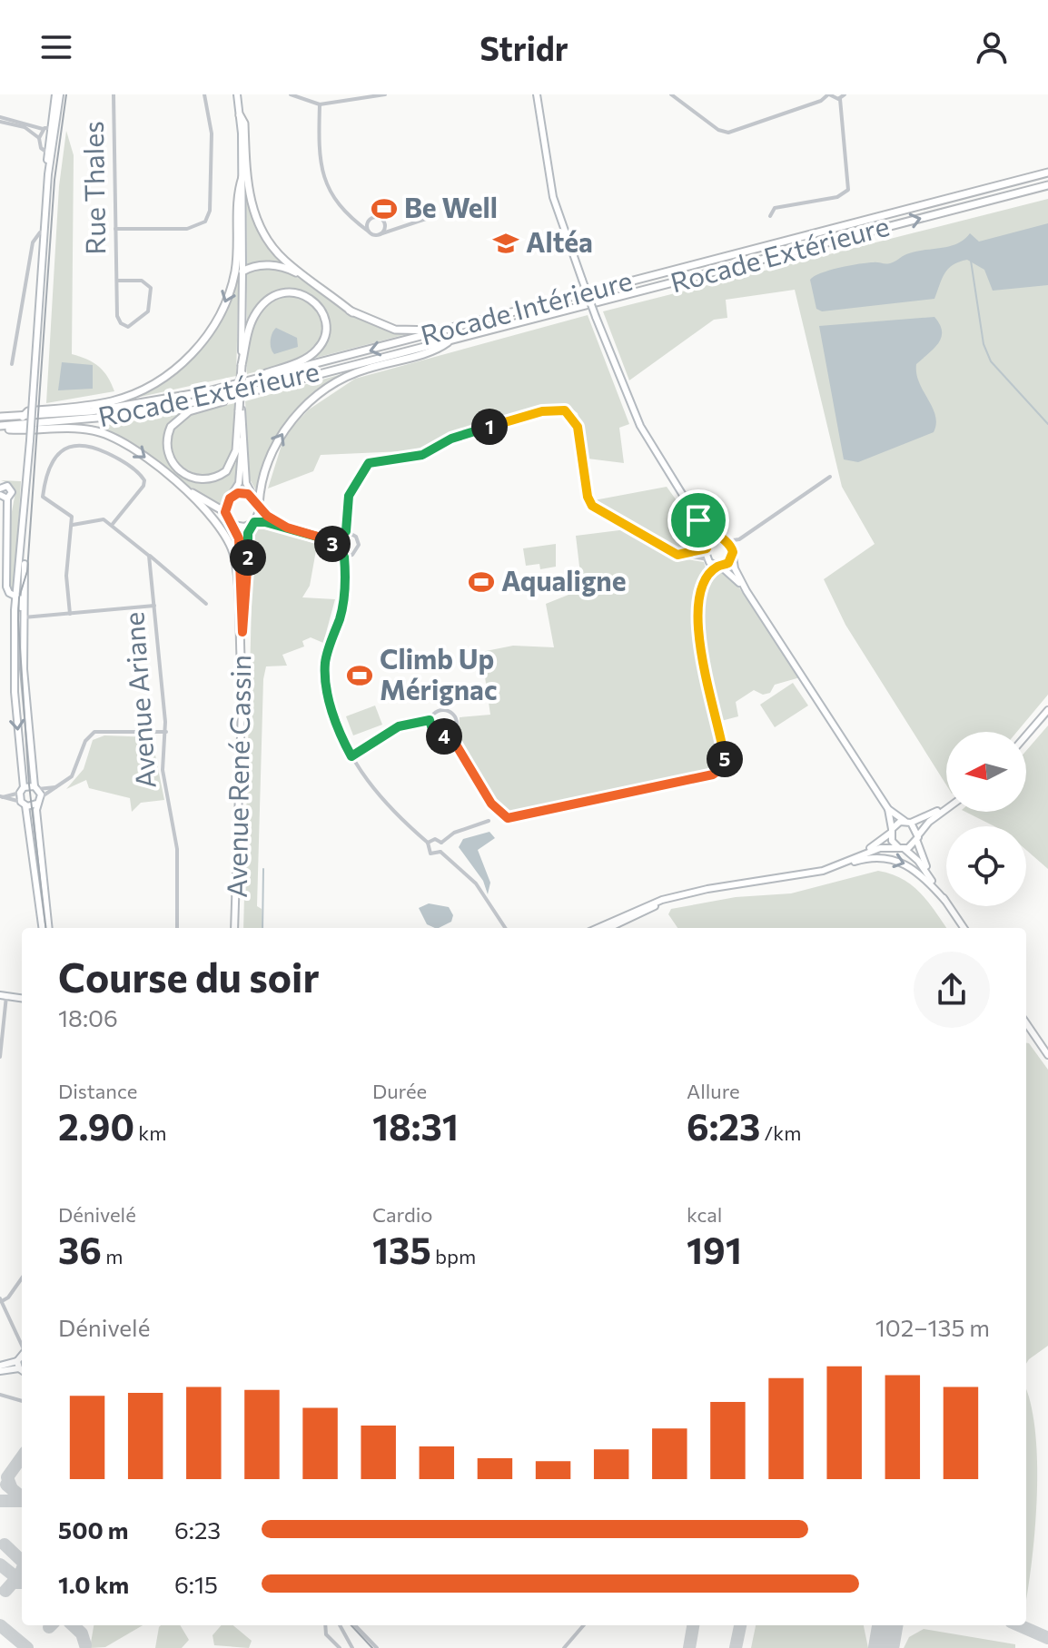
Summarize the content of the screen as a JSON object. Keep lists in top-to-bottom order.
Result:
{
  "streets": {
    "highway": ["Rocade Extérieure", "Rocade Intérieure"],
    "main road": ["Avenue René Cassin"],
    "street": ["Rue Thales", "Avenue Ariane"]
  },
  "one_way": ["Rocade Extérieure"],
  "places": {
    "sports": ["Be Well", "Aqualigne", "Climb Up Mérignac"],
    "school or university": ["Altéa"]
  },
  "north": "left",
  "page": {
    "header": "Stridr",
    "pins": [
      "1",
      "3",
      "2",
      "4",
      "5"
    ],
    "heading": ["Course du soir", "18:06"],
    "stats": [
      ["Distance", "2.90 km"],
      ["Durée", "18:31"],
      ["Allure", "6:23 /km"],
      ["Dénivelé", "36 m"],
      ["Cardio", "135 bpm"],
      ["kcal", "191"]
    ],
    "chart": ["Dénivelé", "102–135 m"],
    "list": [
      {
        "name": "500 m",
        "note": "6:23"
      },
      {
        "name": "1.0 km",
        "note": "6:15"
      }
    ]
  }
}
